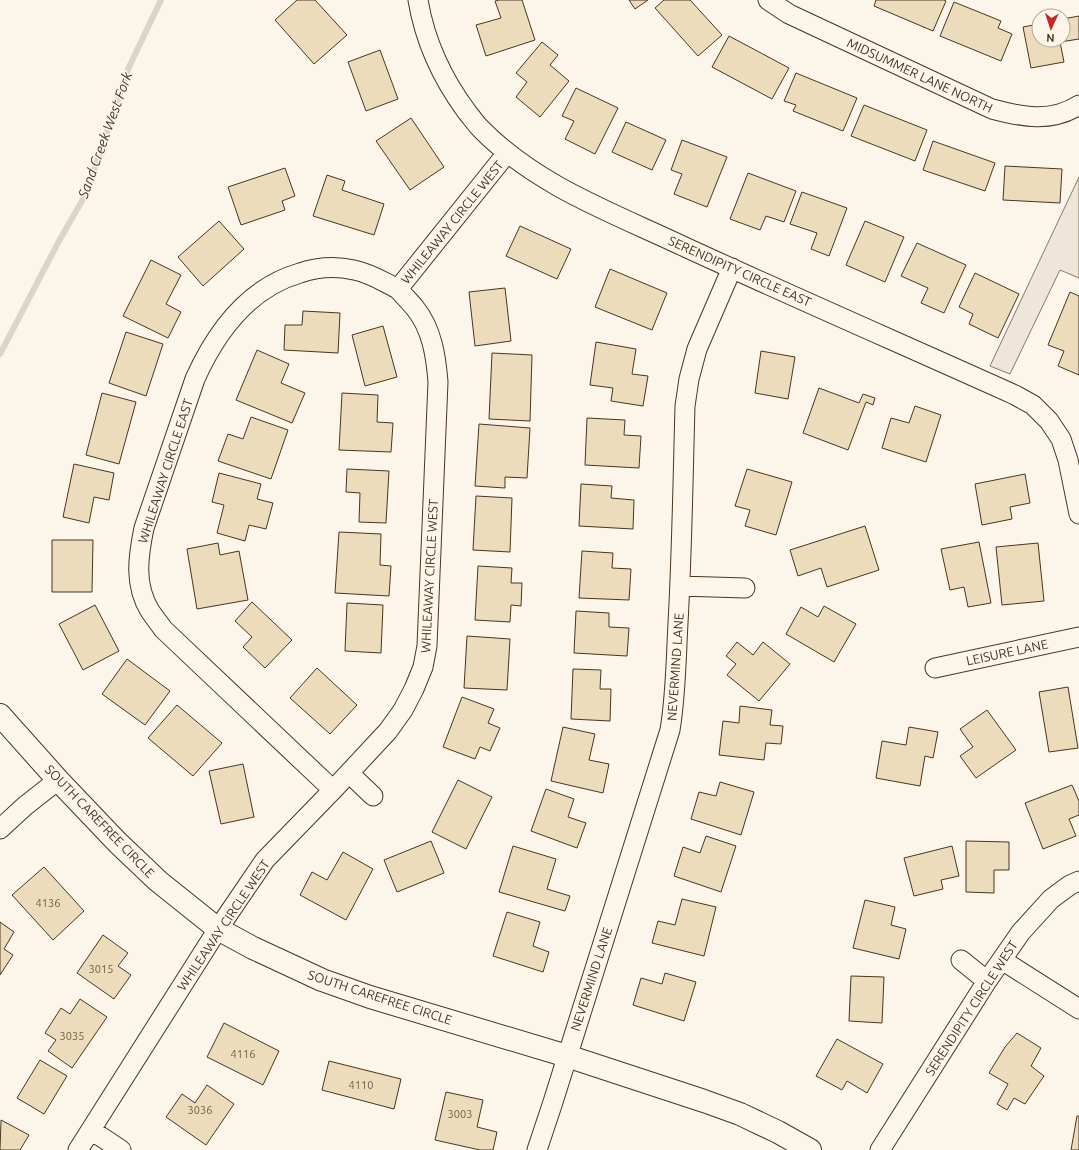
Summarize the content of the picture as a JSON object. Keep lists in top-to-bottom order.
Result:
{
  "streets": {
    "main road": ["SOUTH CAREFREE CIRCLE"],
    "street": [
      "MIDSUMMER LANE NORTH",
      "WHILEAWAY CIRCLE WEST",
      "SERENDIPITY CIRCLE EAST",
      "WHILEAWAY CIRCLE EAST",
      "LEISURE LANE",
      "NEVERMIND LANE",
      "SERENDIPITY CIRCLE WEST"
    ]
  },
  "crossings": [
    ["WHILEAWAY CIRCLE WEST", "SERENDIPITY CIRCLE EAST"],
    ["WHILEAWAY CIRCLE WEST", "WHILEAWAY CIRCLE EAST"],
    ["WHILEAWAY CIRCLE WEST", "SOUTH CAREFREE CIRCLE"],
    ["SERENDIPITY CIRCLE EAST", "NEVERMIND LANE"],
    ["NEVERMIND LANE", "SOUTH CAREFREE CIRCLE"]
  ],
  "water": ["Sand Creek West Fork"],
  "house_numbers": [
    "4136",
    "3015",
    "3035",
    "4116",
    "4110",
    "3036",
    "3003"
  ],
  "north": "bottom"
}
